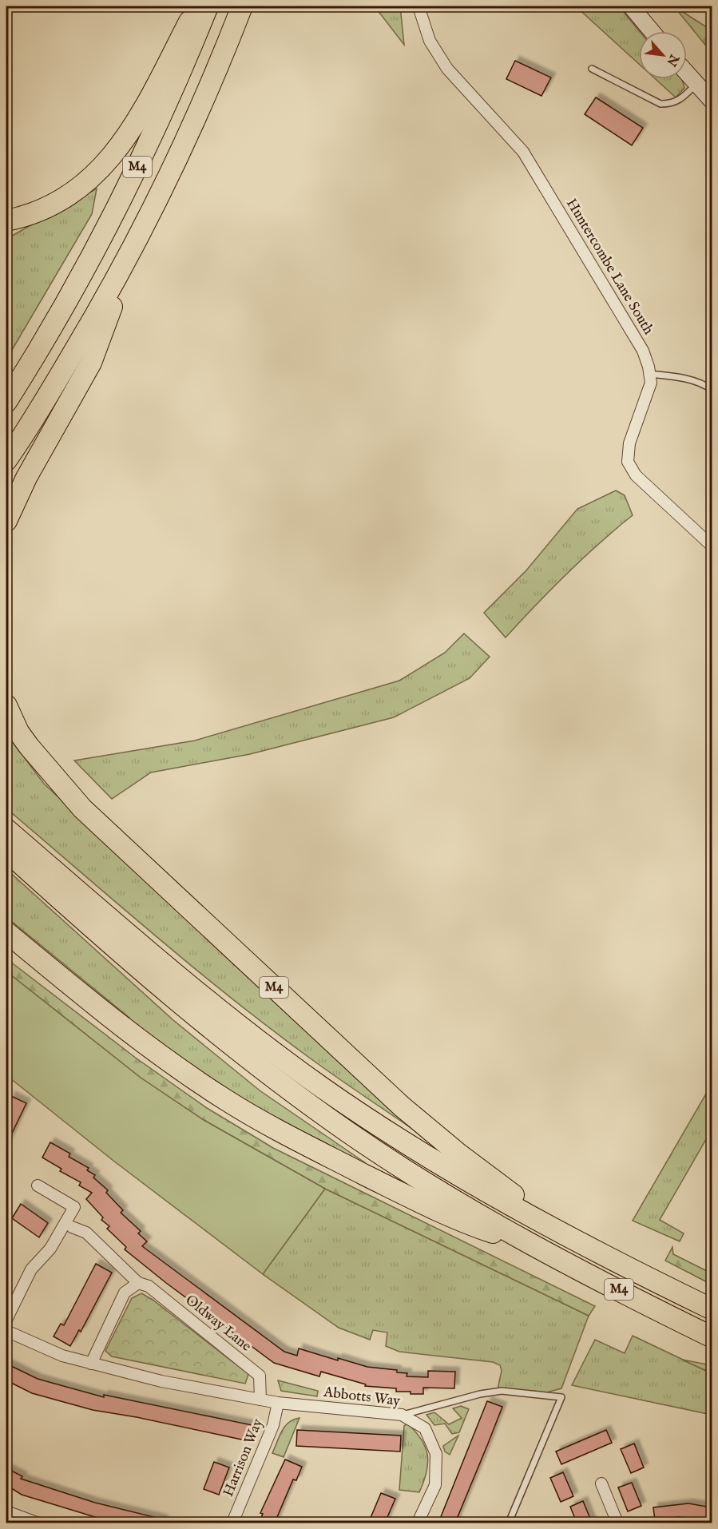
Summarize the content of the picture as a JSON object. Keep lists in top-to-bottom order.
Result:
{
  "streets": {
    "highway": ["M4"],
    "street": [
      "Huntercombe Lane South",
      "Oldway Lane",
      "Abbotts Way",
      "Harrison Way"
    ]
  },
  "crossings": [
    ["Abbotts Way", "Harrison Way"]
  ],
  "north": "bottom right"
}
